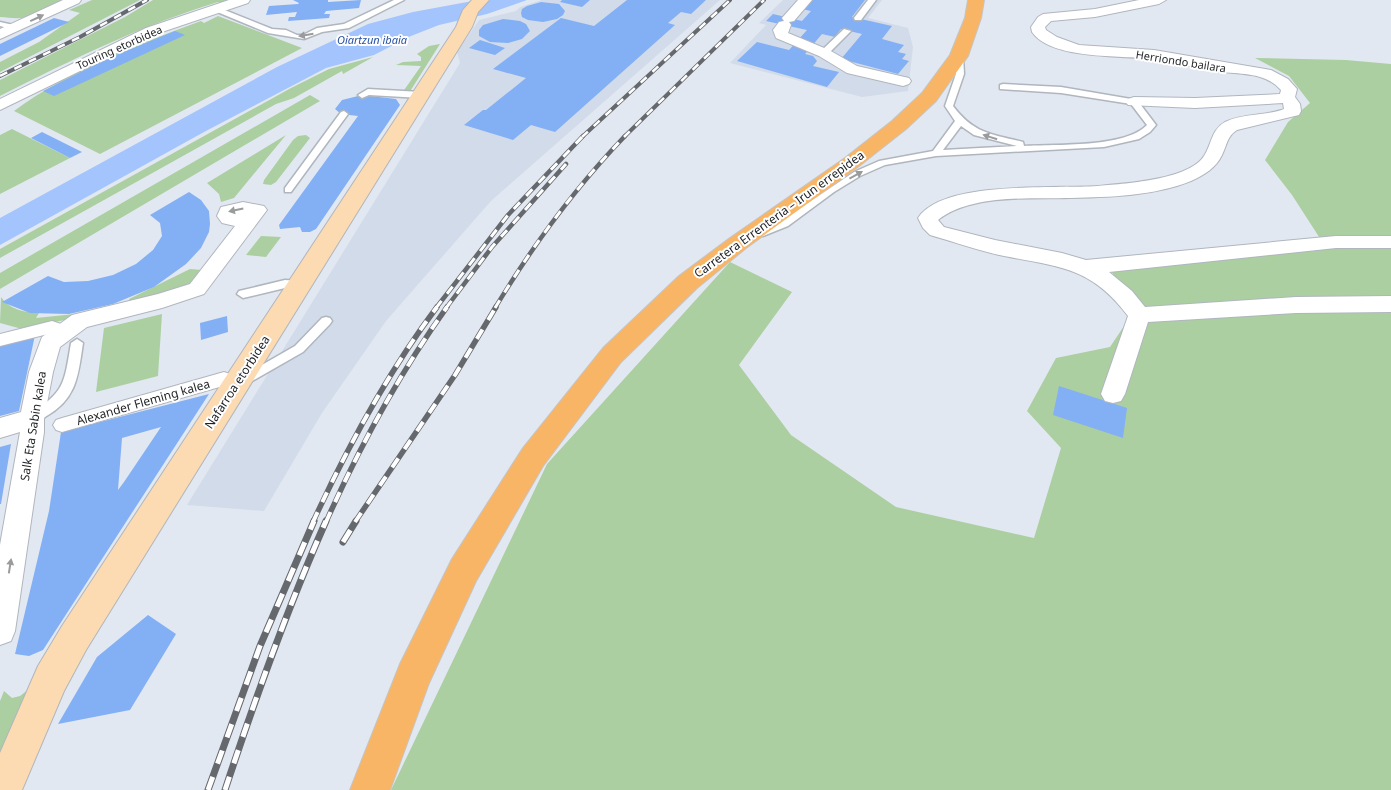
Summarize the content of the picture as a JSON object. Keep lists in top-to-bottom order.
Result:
{
  "streets": {
    "main road": ["Carretera Errenteria – Irun errepidea", "Nafarroa etorbidea"],
    "street": [
      "Touring etorbidea",
      "Herriondo bailara",
      "Alexander Fleming kalea",
      "Salk Eta Sabin kalea"
    ]
  },
  "crossings": [
    ["Nafarroa etorbidea", "Alexander Fleming kalea"]
  ],
  "one_way": ["Salk Eta Sabin kalea"],
  "water": ["Oiartzun ibaia"]
}
